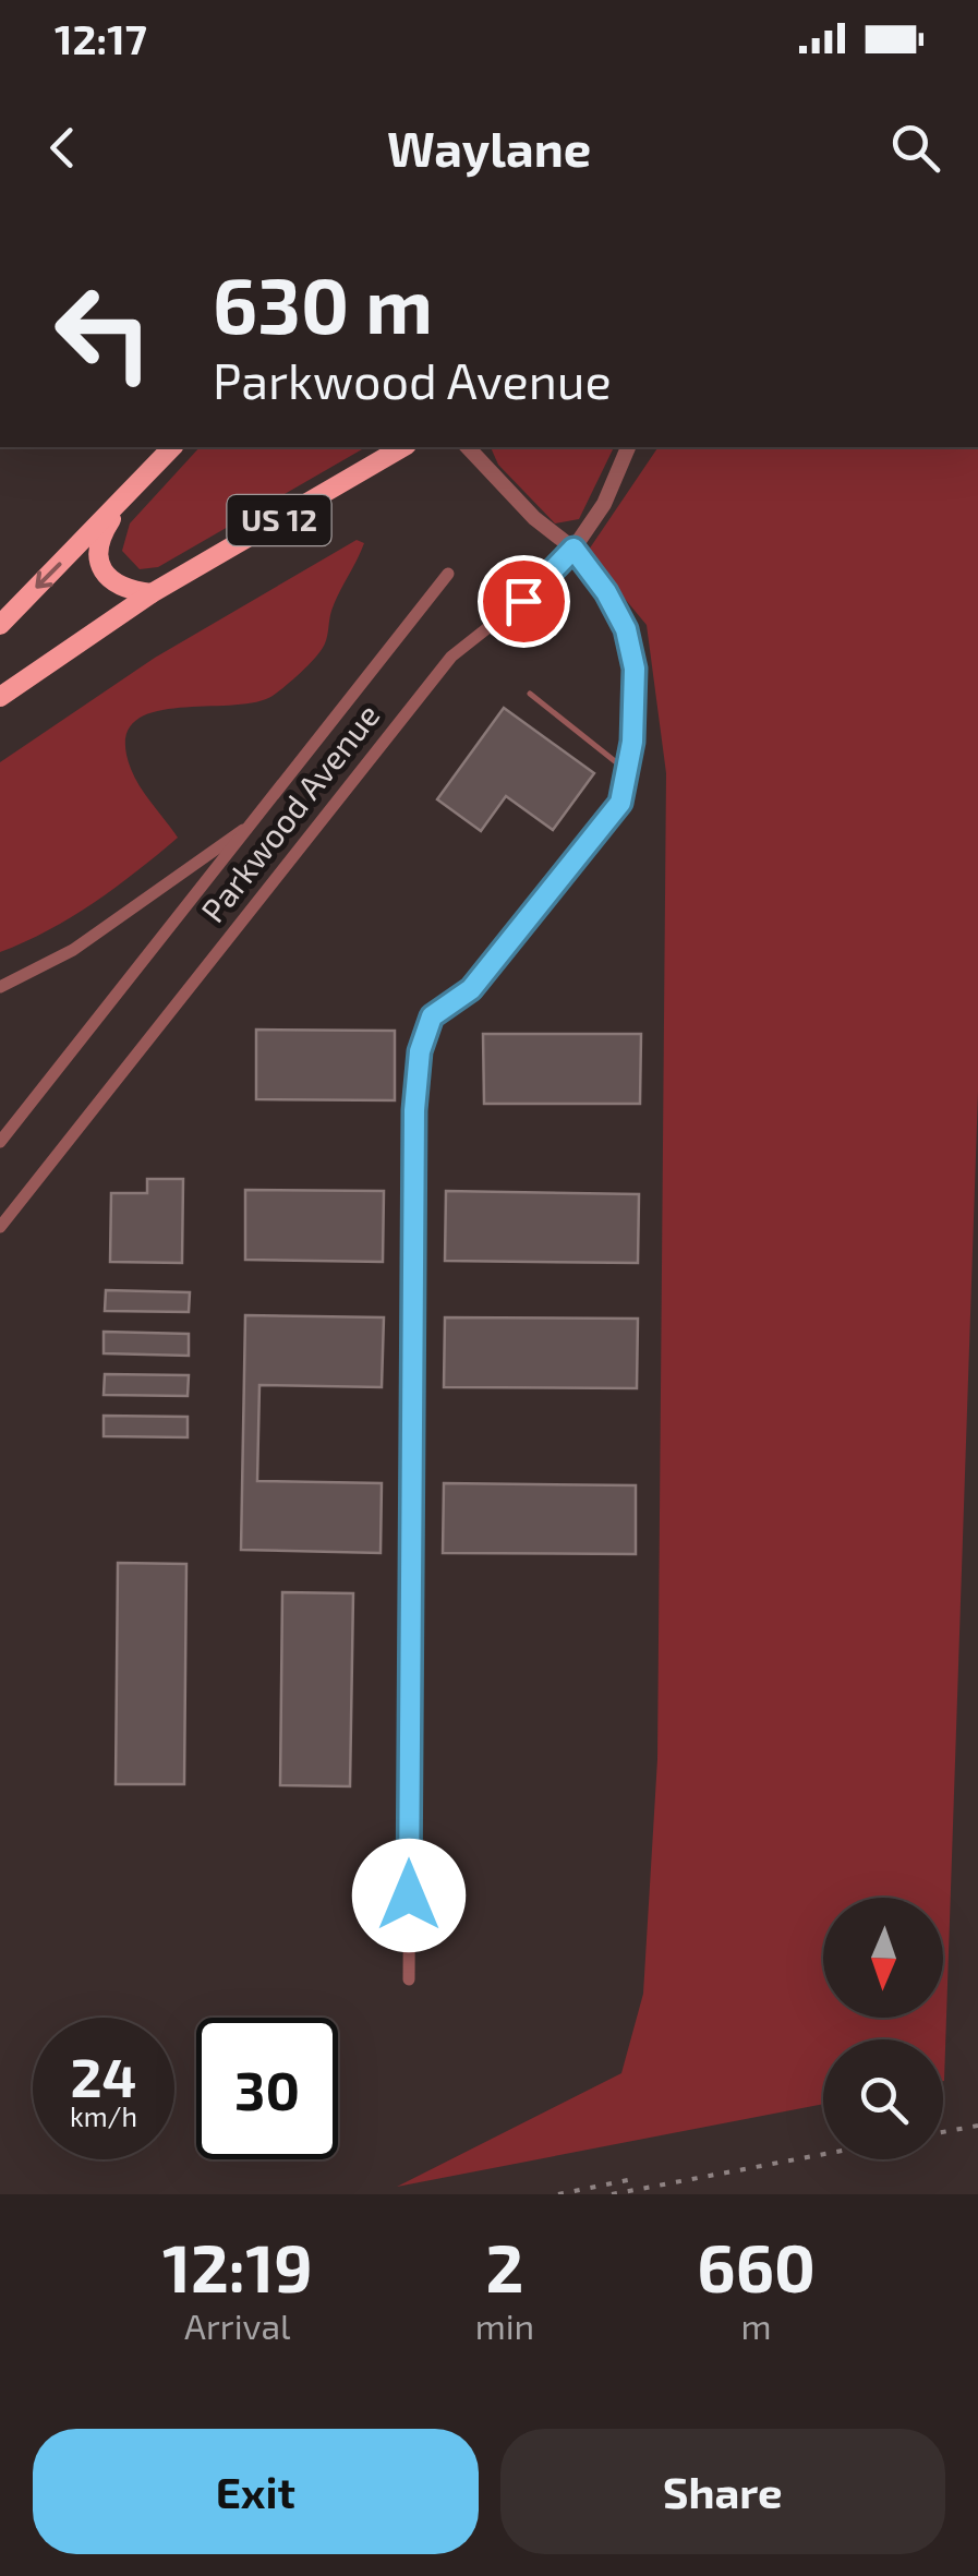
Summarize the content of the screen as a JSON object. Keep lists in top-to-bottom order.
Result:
{
  "streets": {
    "highway": ["US 12"],
    "street": ["Parkwood Avenue"]
  },
  "north": "bottom",
  "page": {
    "status": "12:17",
    "header": "Waylane",
    "turn": ["630 m", "Parkwood Avenue"],
    "speed": "24 km/h",
    "limit": "30",
    "eta": [
      "12:19",
      "Arrival",
      "2",
      "min",
      "660",
      "m"
    ],
    "buttons": ["Exit", "Share"]
  }
}
